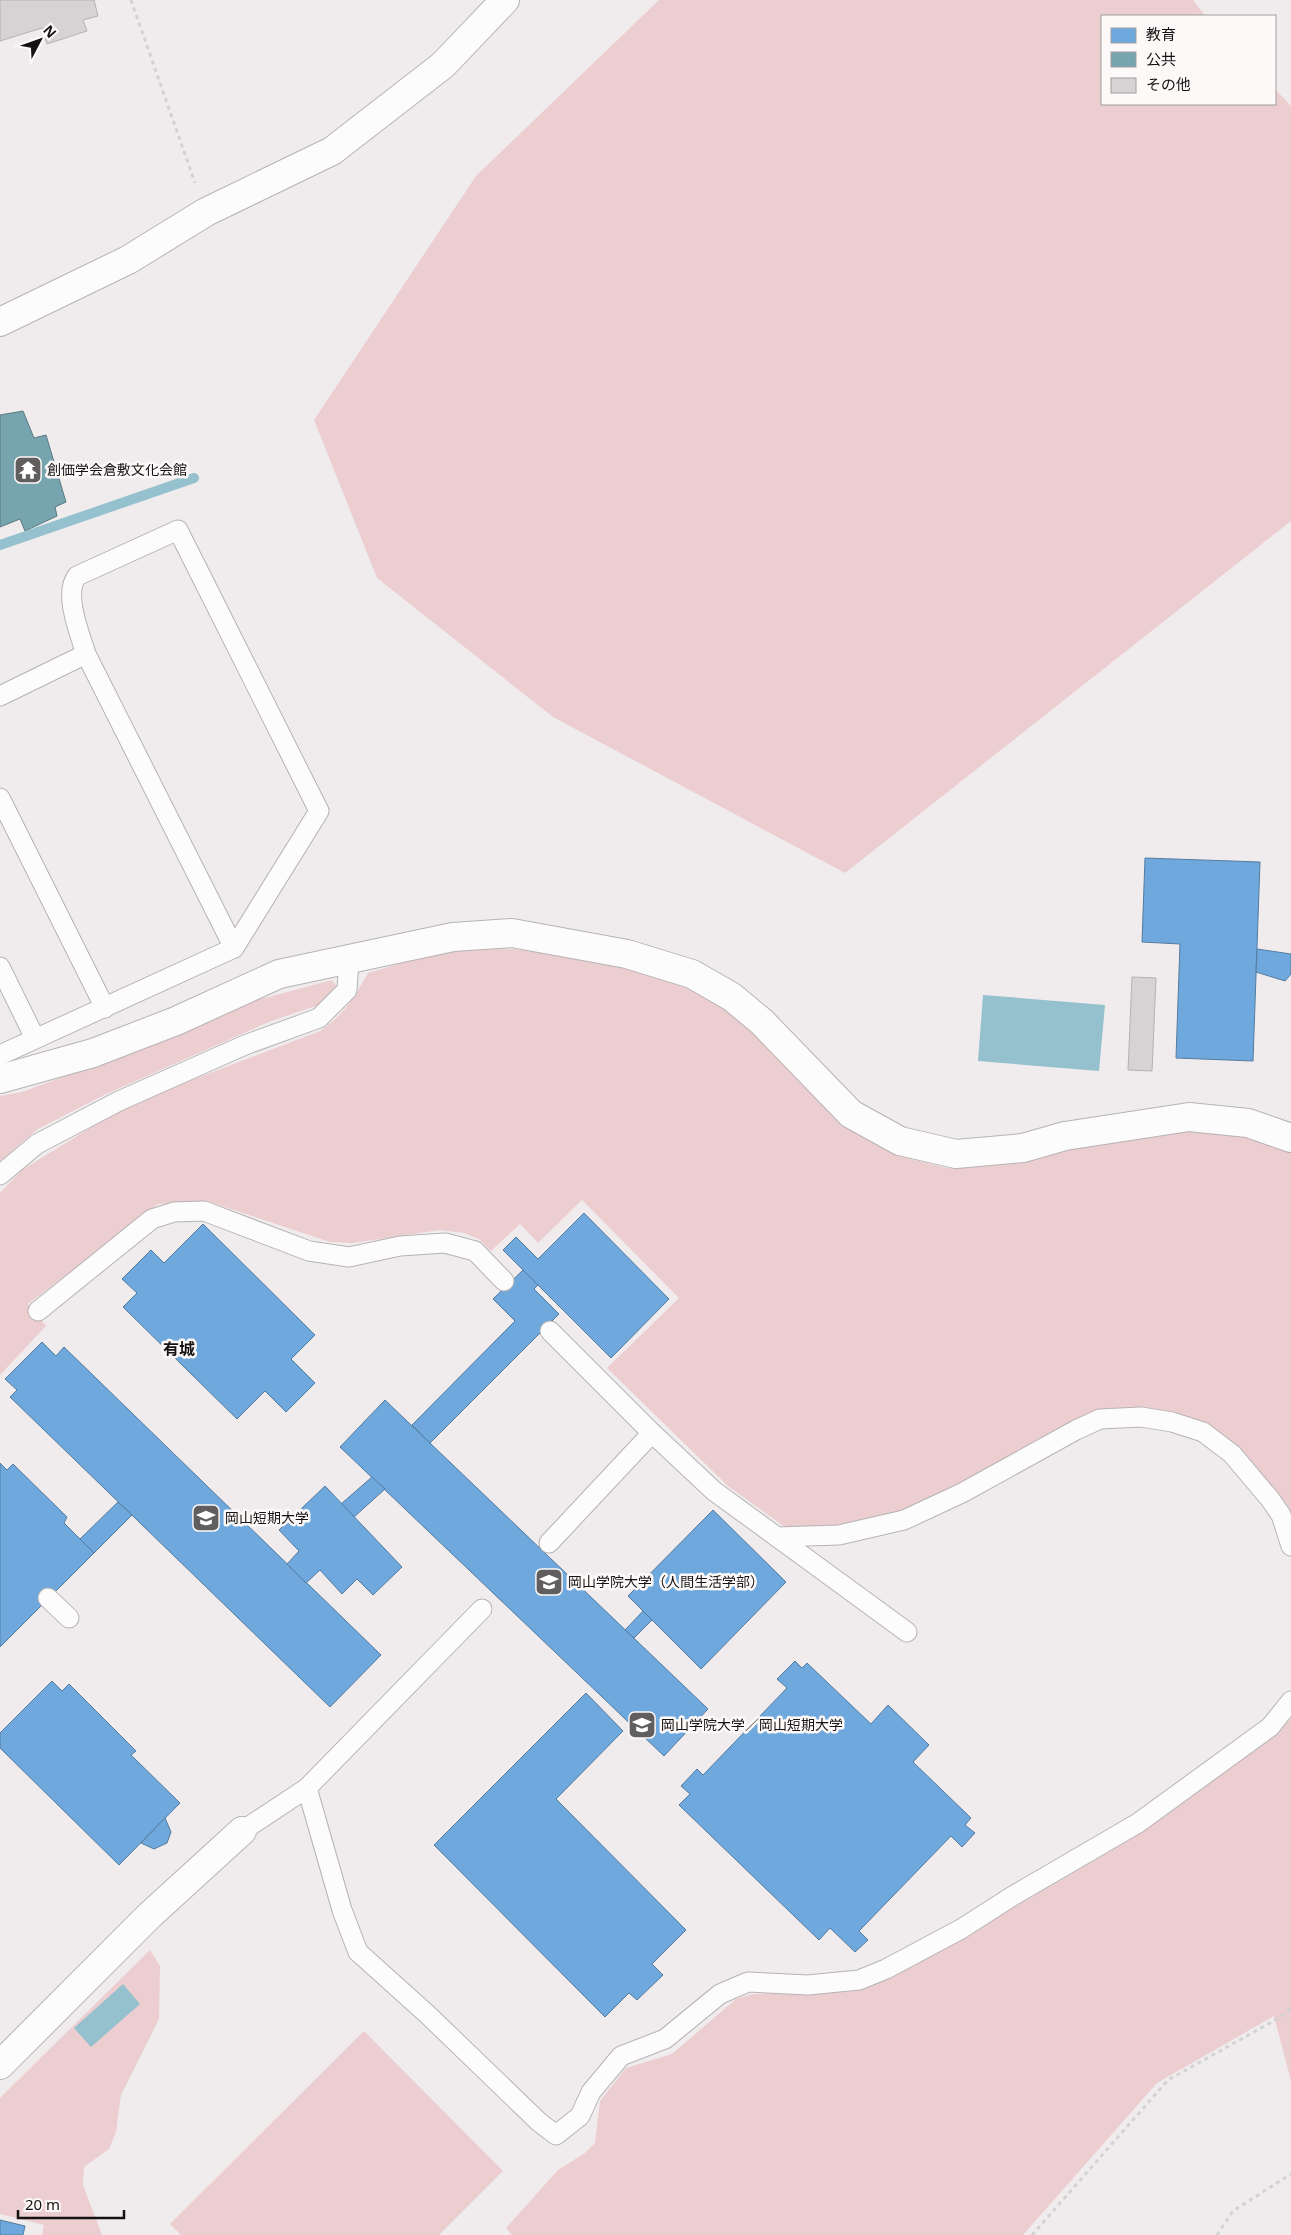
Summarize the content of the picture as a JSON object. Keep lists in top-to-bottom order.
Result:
{
  "districts": ["有城"],
  "places": {
    "temple": ["創価学会倉敷文化会館"],
    "school or university": ["岡山短期大学", "岡山学院大学（人間生活学部）", "岡山学院大学／岡山短期大学"]
  },
  "legend": ["教育", "公共", "その他"],
  "scale_bar": "20 m",
  "north": "top right"
}
